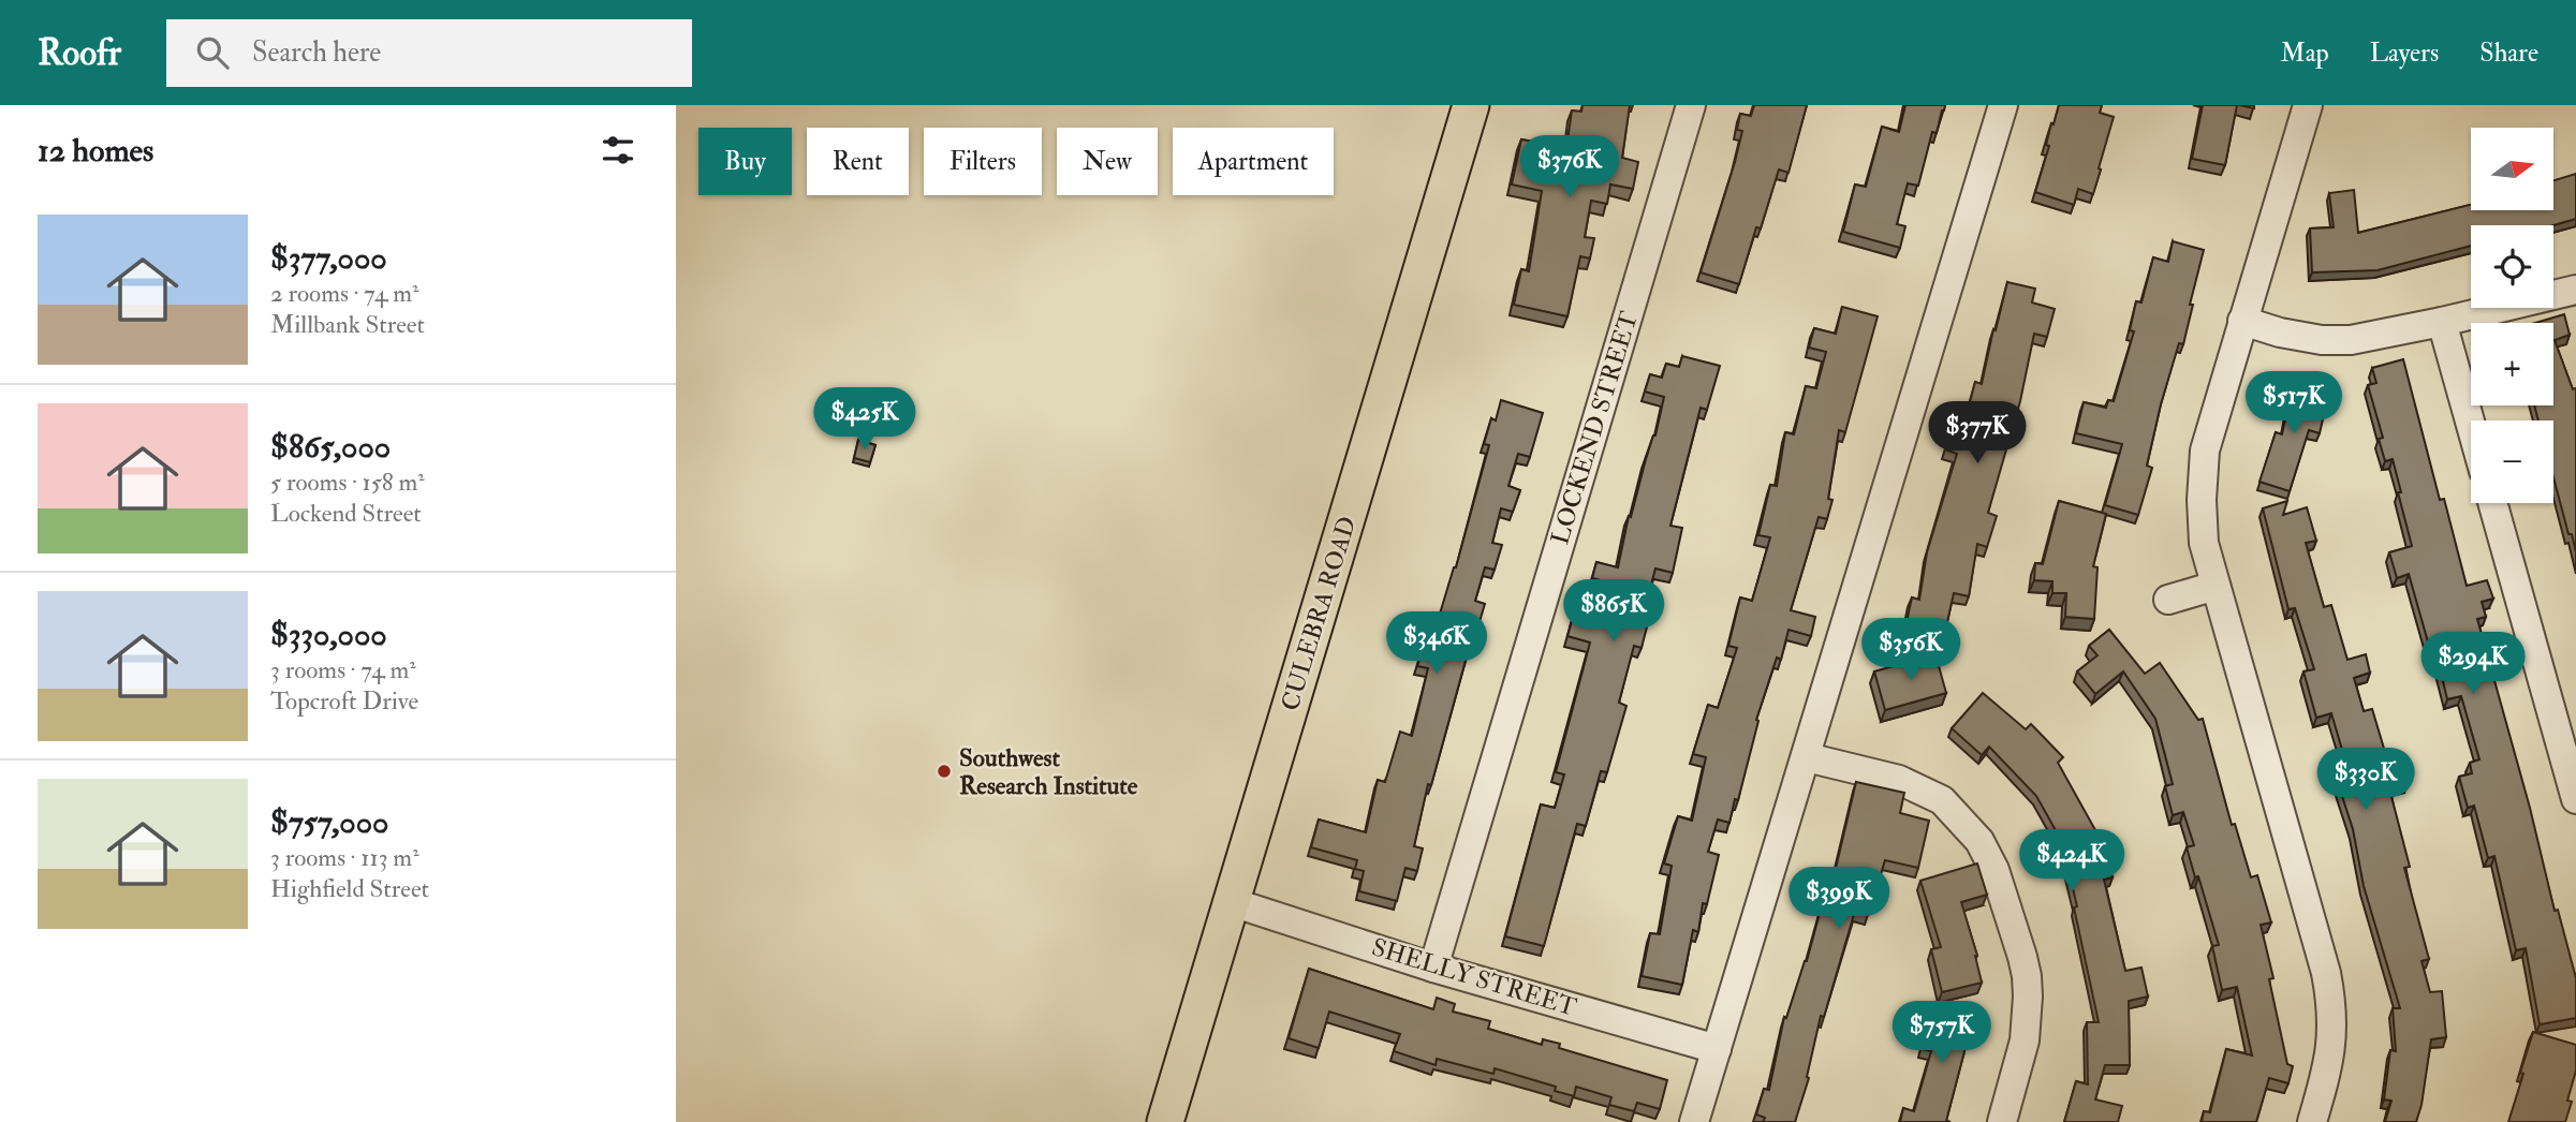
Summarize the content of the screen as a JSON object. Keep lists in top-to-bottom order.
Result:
{
  "streets": {
    "main road": ["CULEBRA ROAD"],
    "street": ["LOCKEND STREET", "SHELLY STREET"]
  },
  "crossings": [
    ["LOCKEND STREET", "SHELLY STREET"],
    ["CULEBRA ROAD", "SHELLY STREET"]
  ],
  "places": ["Southwest Research Institute"],
  "north": "right",
  "page": {
    "header": "Roofr",
    "search": "Search here",
    "nav": ["Map", "Layers", "Share"],
    "heading": "12 homes",
    "map_buttons": ["+", "−"],
    "chip": [
      "Buy",
      "Rent",
      "Filters",
      "New",
      "Apartment"
    ],
    "price": [
      "$376K",
      "$517K",
      "$425K",
      "$377K",
      "$865K",
      "$346K",
      "$356K",
      "$294K",
      "$330K",
      "$424K",
      "$399K",
      "$757K"
    ],
    "list": [
      {
        "name": "$377,000",
        "note": "2 rooms · 74 m² · Millbank Street"
      },
      {
        "name": "$865,000",
        "note": "5 rooms · 158 m² · Lockend Street"
      },
      {
        "name": "$330,000",
        "note": "3 rooms · 74 m² · Topcroft Drive"
      },
      {
        "name": "$757,000",
        "note": "3 rooms · 113 m² · Highfield Street"
      }
    ]
  }
}
